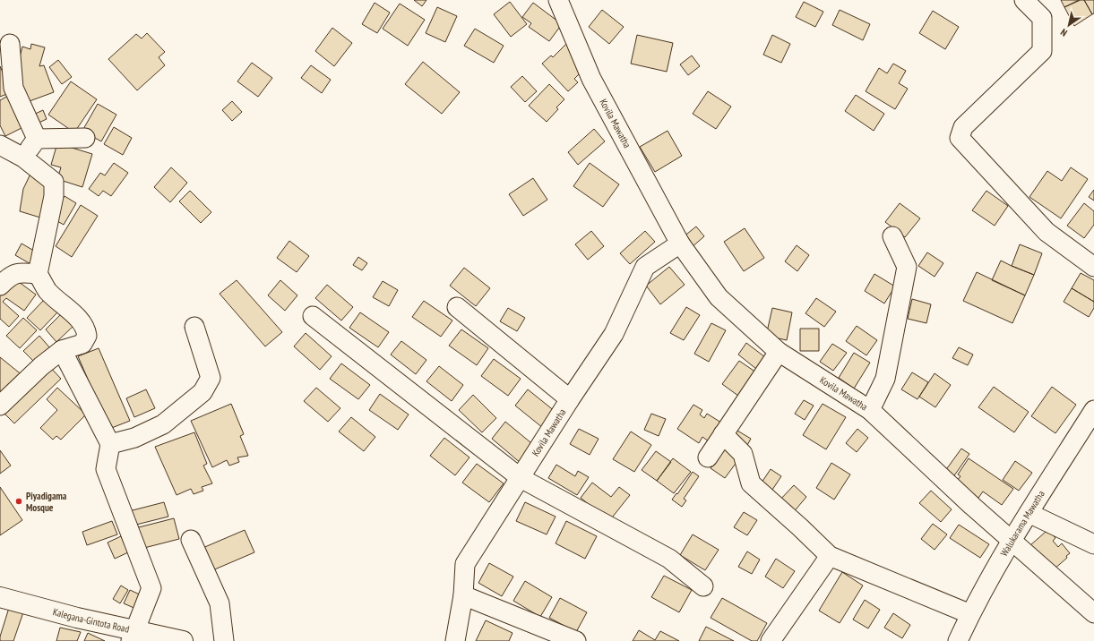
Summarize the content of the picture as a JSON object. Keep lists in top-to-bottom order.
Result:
{
  "streets": {
    "main road": ["Kalegana-Gintota Road"],
    "street": ["Kovila Mawatha", "Walukarama Mawatha"]
  },
  "crossings": [
    ["Kovila Mawatha", "Walukarama Mawatha"]
  ],
  "places": ["Piyadigama Mosque"],
  "north": "bottom left"
}
